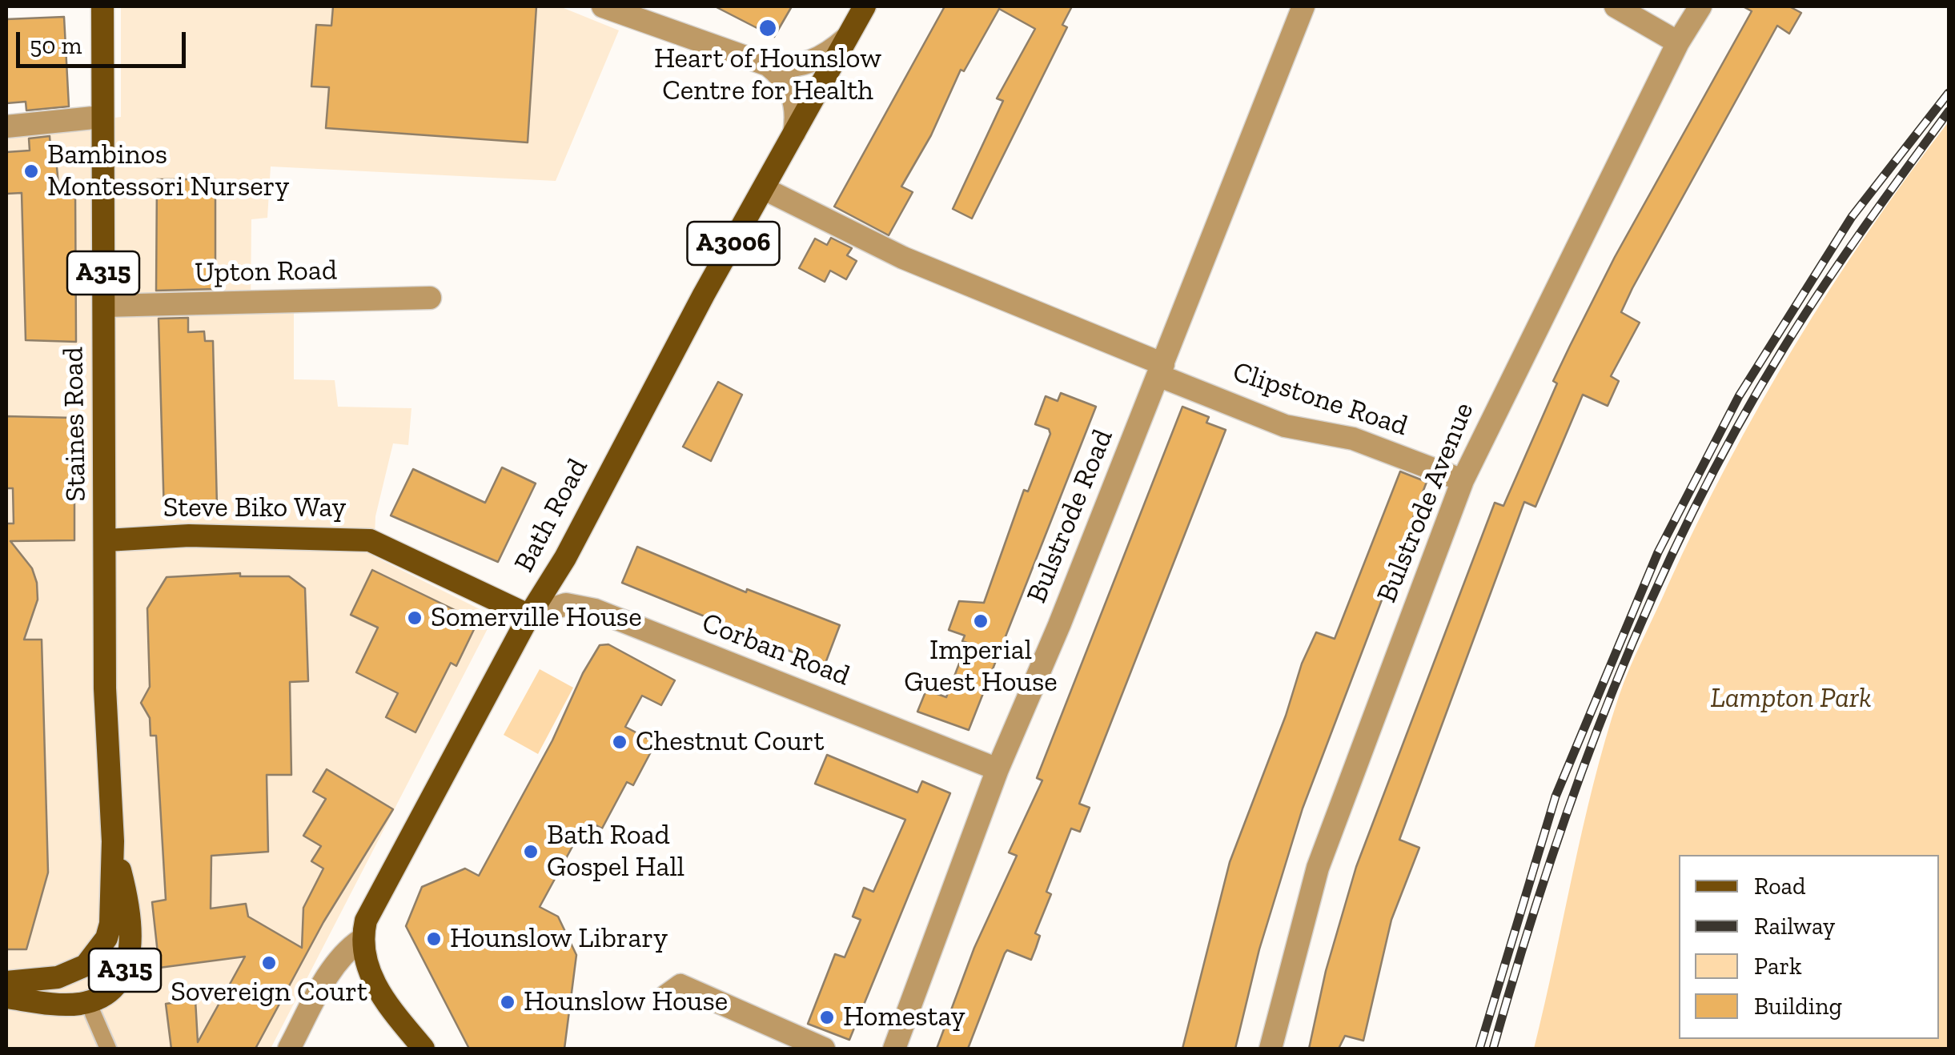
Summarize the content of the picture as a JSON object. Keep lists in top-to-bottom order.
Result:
{
  "streets": {
    "main road": [
      "A3006",
      "A315",
      "Staines Road",
      "Steve Biko Way",
      "Bath Road"
    ],
    "street": [
      "Upton Road",
      "Clipstone Road",
      "Bulstrode Avenue",
      "Bulstrode Road",
      "Corban Road"
    ]
  },
  "crossings": [
    ["Upton Road", "Staines Road"],
    ["Clipstone Road", "Bulstrode Avenue"],
    ["Clipstone Road", "Bath Road"],
    ["Clipstone Road", "Bulstrode Road"],
    ["Staines Road", "Steve Biko Way"],
    ["Steve Biko Way", "Bath Road"],
    ["Steve Biko Way", "Corban Road"],
    ["Bath Road", "Corban Road"],
    ["Bulstrode Road", "Corban Road"]
  ],
  "parks": ["Lampton Park"],
  "places": [
    "Heart of Hounslow Centre for Health",
    "Bambinos Montessori Nursery",
    "Somerville House",
    "Imperial Guest House",
    "Chestnut Court",
    "Bath Road Gospel Hall",
    "Hounslow Library",
    "Sovereign Court",
    "Hounslow House",
    "Homestay"
  ],
  "legend": [
    "Road",
    "Railway",
    "Park",
    "Building"
  ],
  "scale_bar": "50 m"
}
